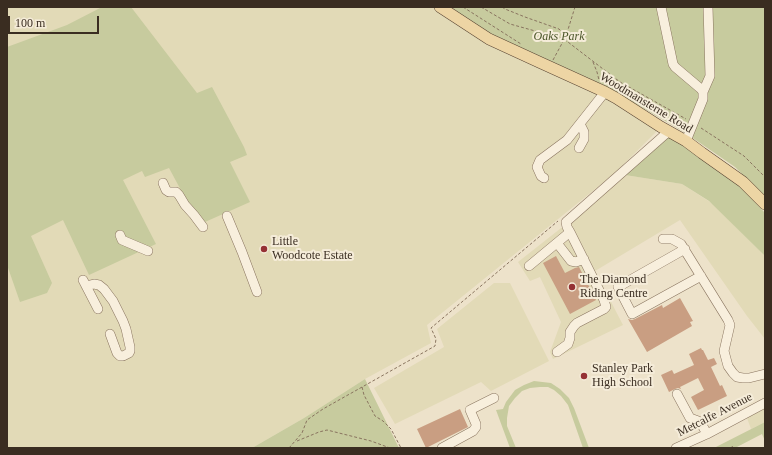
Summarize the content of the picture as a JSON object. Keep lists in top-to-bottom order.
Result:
{
  "streets": {
    "main road": ["Woodmansterne Road"],
    "street": ["Metcalfe Avenue"]
  },
  "parks": ["Oaks Park"],
  "places": ["Little Woodcote Estate", "The Diamond Riding Centre", "Stanley Park High School"],
  "scale_bar": "100 m"
}
